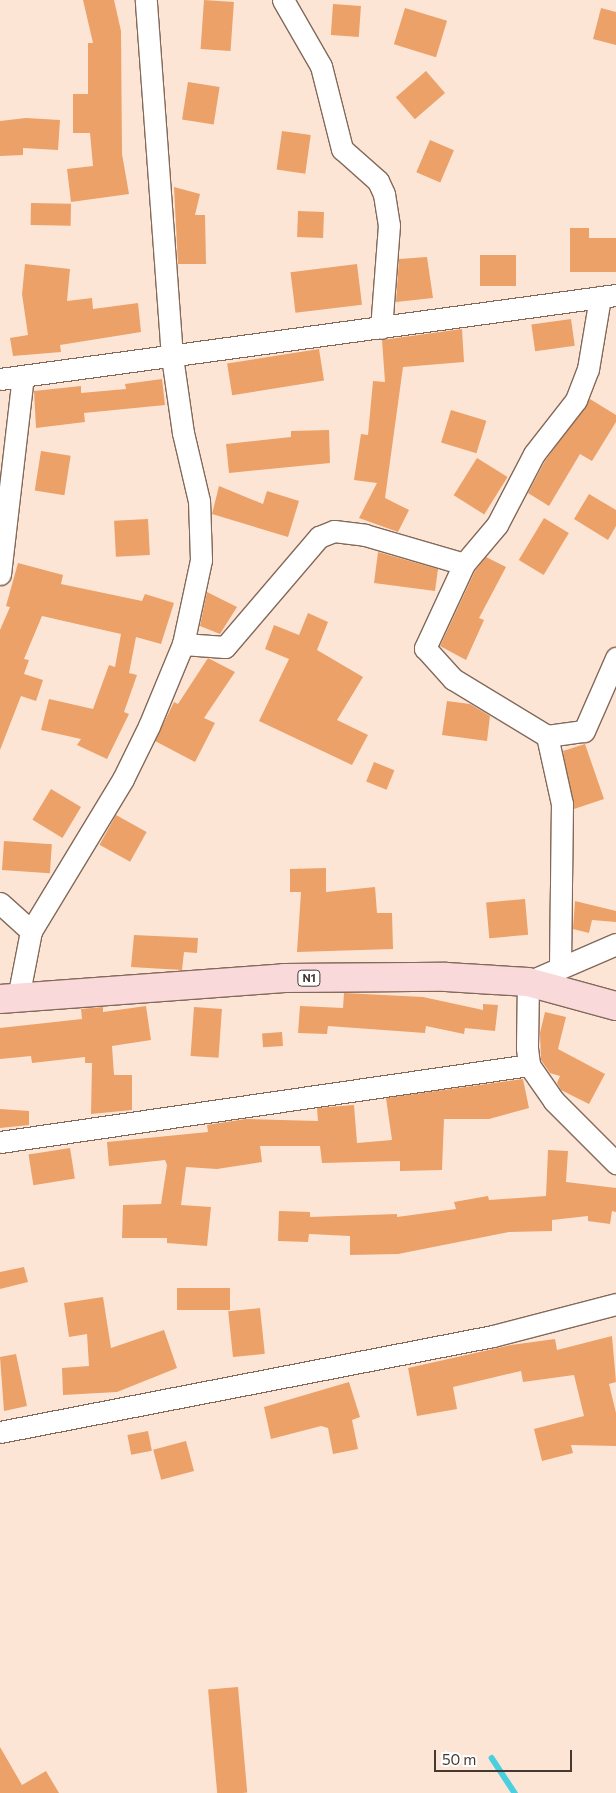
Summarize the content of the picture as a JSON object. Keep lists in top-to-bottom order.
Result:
{
  "streets": {
    "main road": ["N1"]
  },
  "scale_bar": "50 m"
}
